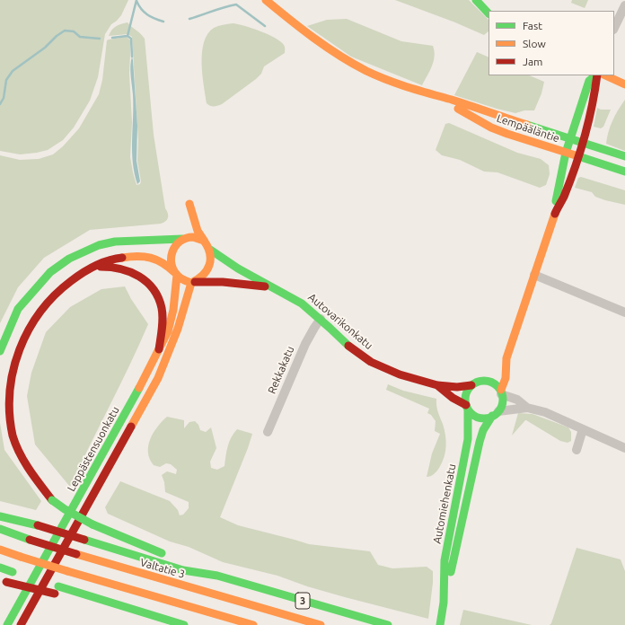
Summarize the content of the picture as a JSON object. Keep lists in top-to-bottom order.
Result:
{
  "streets": {
    "main road": [
      "Lempääläntie",
      "Autovarikonkatu",
      "Leppästensuonkatu",
      "Automiehenkatu",
      "Valtatie 3",
      "3"
    ],
    "street": ["Rekkakatu"]
  },
  "crossings": [
    ["Autovarikonkatu", "Rekkakatu"],
    ["Autovarikonkatu", "Leppästensuonkatu"],
    ["Autovarikonkatu", "Automiehenkatu"]
  ],
  "legend": ["Fast", "Slow", "Jam"]
}
